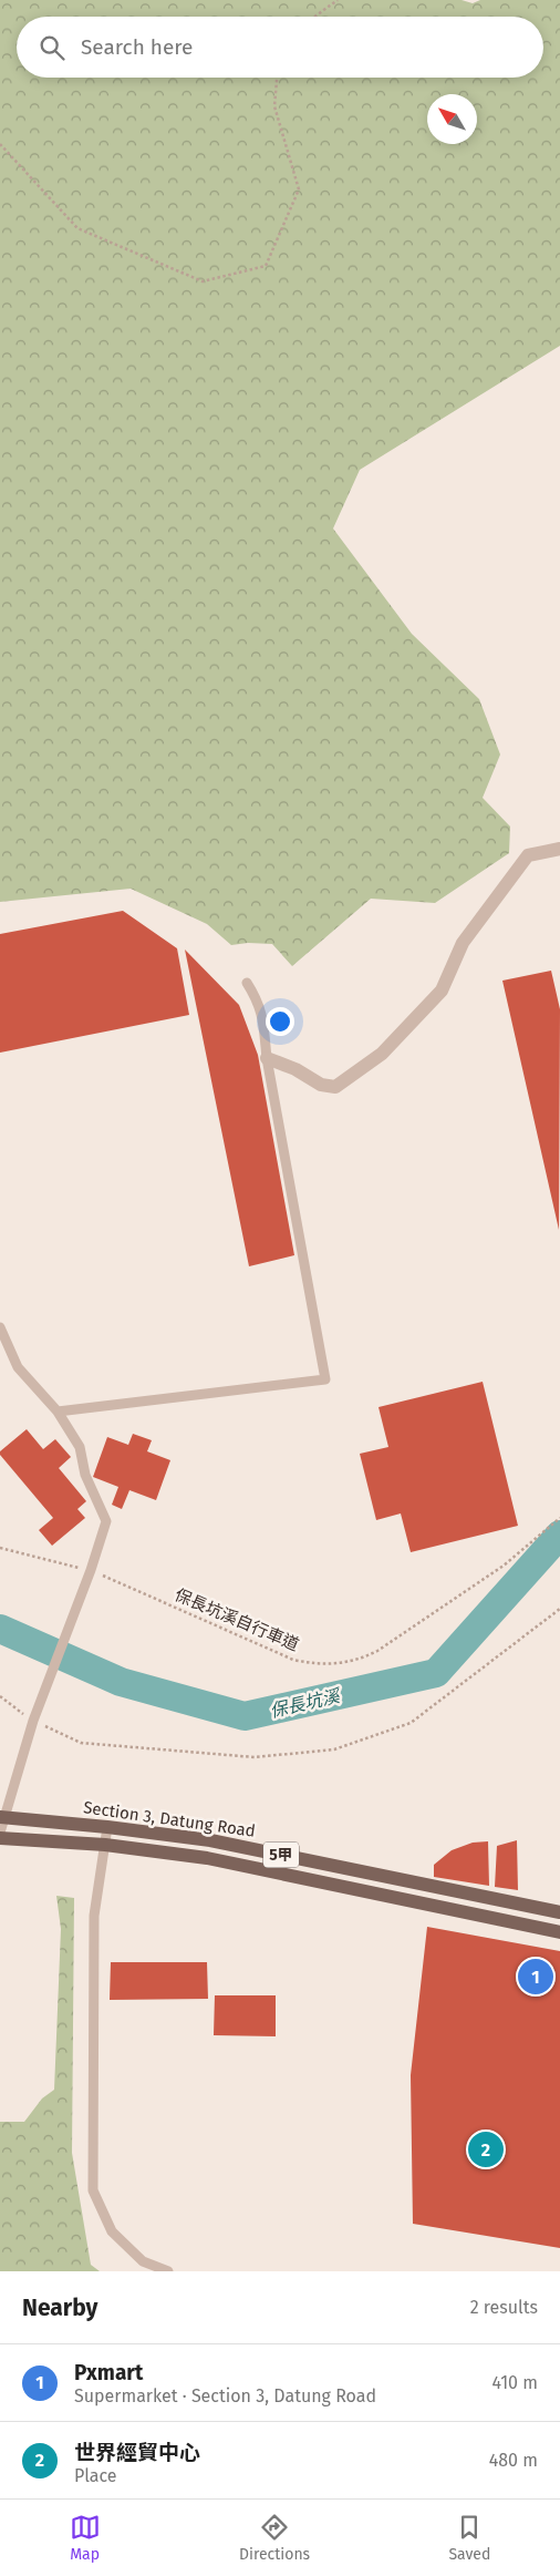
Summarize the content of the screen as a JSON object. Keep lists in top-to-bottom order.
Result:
{
  "streets": {
    "main road": ["Section 3, Datung Road", "5甲"],
    "path": ["保長坑溪自行車道"]
  },
  "water": ["保長坑溪"],
  "north": "top left",
  "page": {
    "search": "Search here",
    "pins": ["1", "2"],
    "heading": ["Nearby", "2 results"],
    "list": [
      {
        "mark": "1",
        "name": "Pxmart",
        "note": "Supermarket · Section 3, Datung Road",
        "value": "410 m"
      },
      {
        "mark": "2",
        "name": "世界經貿中心",
        "note": "Place",
        "value": "480 m"
      }
    ],
    "nav": ["Map", "Directions", "Saved"]
  }
}
